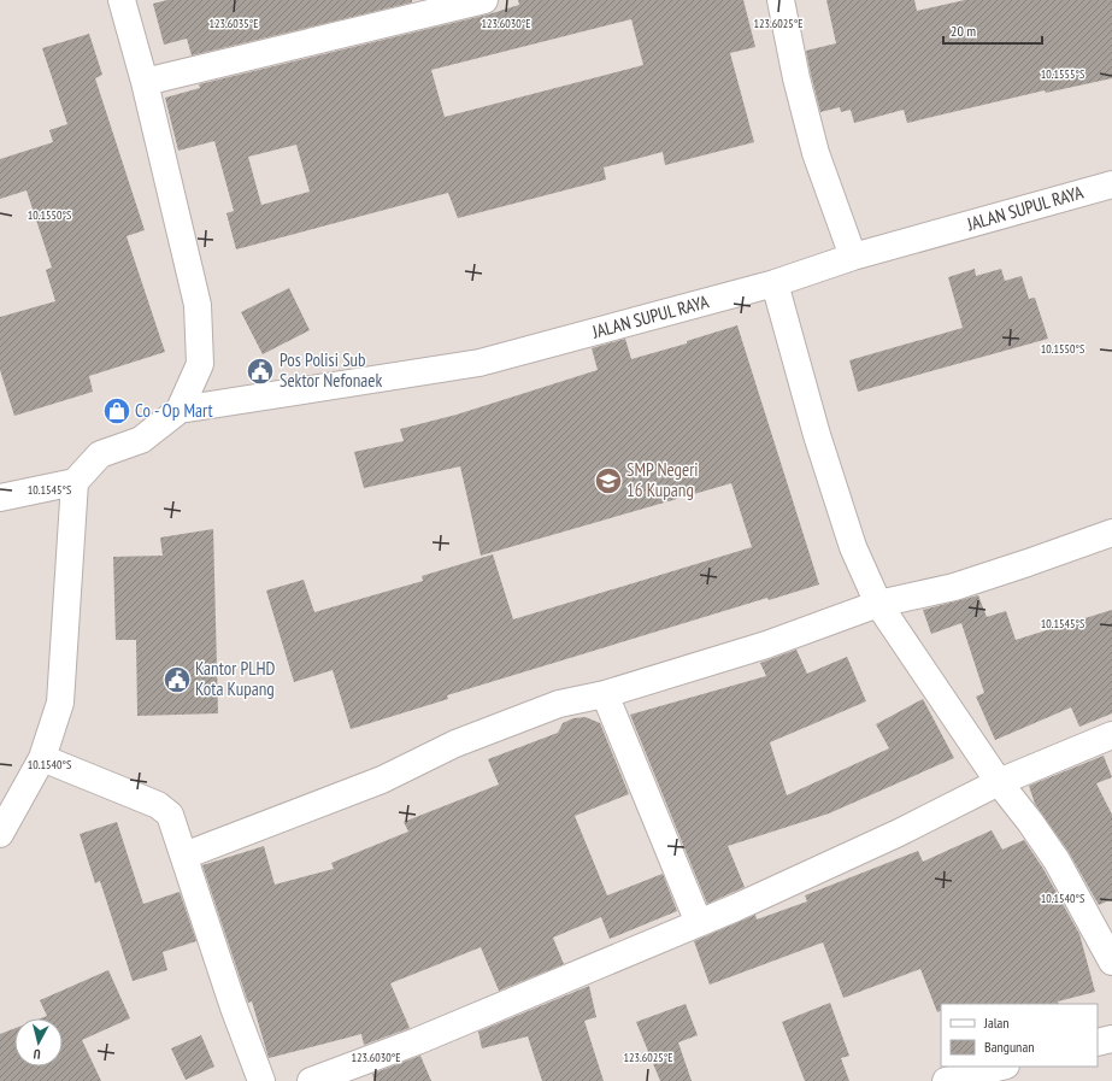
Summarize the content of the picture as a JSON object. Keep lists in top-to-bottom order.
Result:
{
  "streets": {
    "street": ["JALAN SUPUL RAYA"]
  },
  "places": {
    "public building": ["Pos Polisi Sub Sektor Nefonaek", "Kantor PLHD Kota Kupang"],
    "shop": ["Co - Op Mart"],
    "school or university": ["SMP Negeri 16 Kupang"]
  },
  "legend": ["Jalan", "Bangunan"],
  "scale_bar": "20 m",
  "north": "bottom",
  "coordinates": [
    "123.6035°E",
    "123.6030°E",
    "123.6025°E",
    "10.1555°S",
    "10.1550°S",
    "10.1545°S",
    "10.1540°S"
  ]
}
